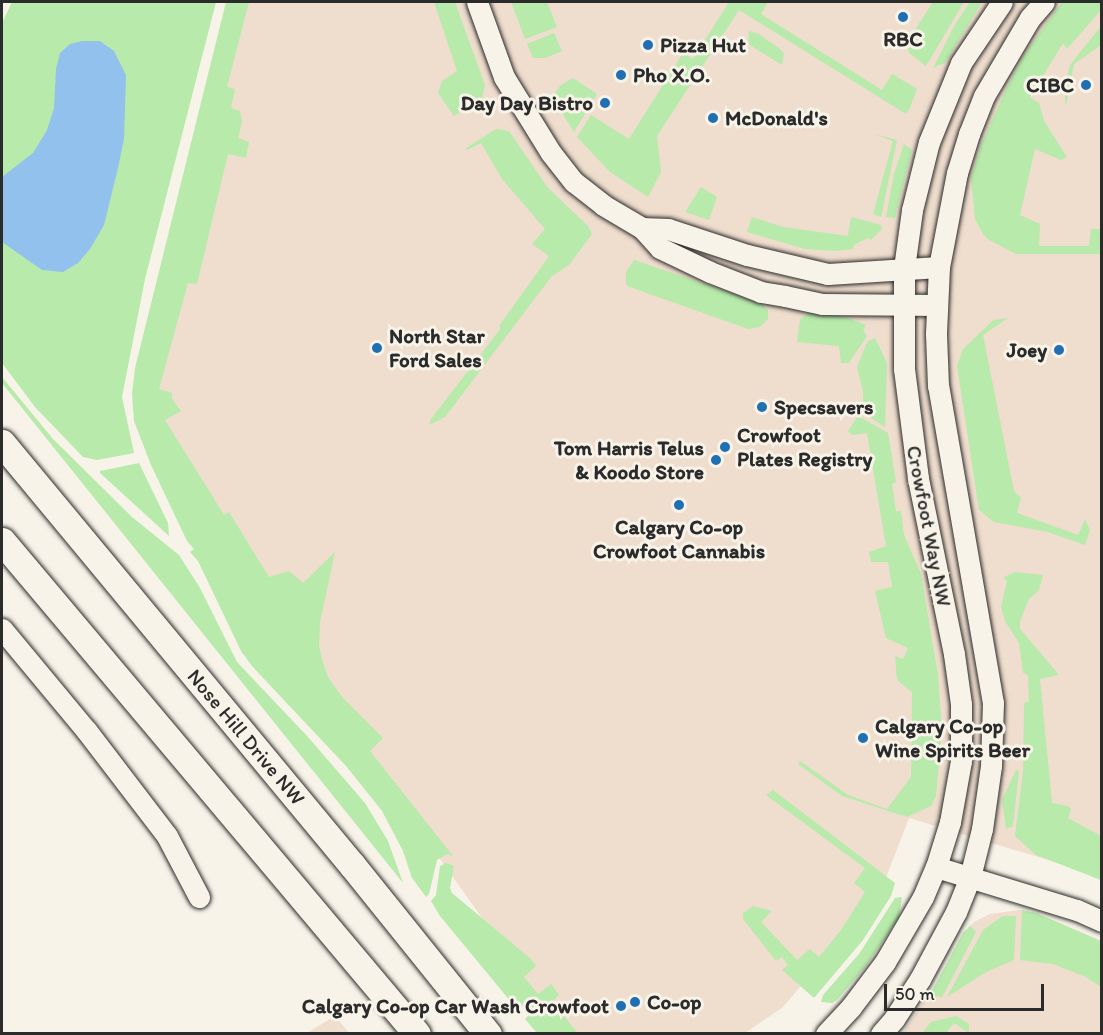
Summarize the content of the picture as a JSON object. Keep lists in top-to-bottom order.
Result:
{
  "streets": {
    "main road": ["Nose Hill Drive NW"],
    "street": ["Crowfoot Way NW"]
  },
  "places": [
    "RBC",
    "Pizza Hut",
    "Pho X.O.",
    "CIBC",
    "Day Day Bistro",
    "McDonald's",
    "North Star Ford Sales",
    "Joey",
    "Specsavers",
    "Crowfoot Plates Registry",
    "Tom Harris Telus & Koodo Store",
    "Calgary Co-op Crowfoot Cannabis",
    "Calgary Co-op Wine Spirits Beer",
    "Co-op",
    "Calgary Co-op Car Wash Crowfoot"
  ],
  "scale_bar": "50 m"
}
